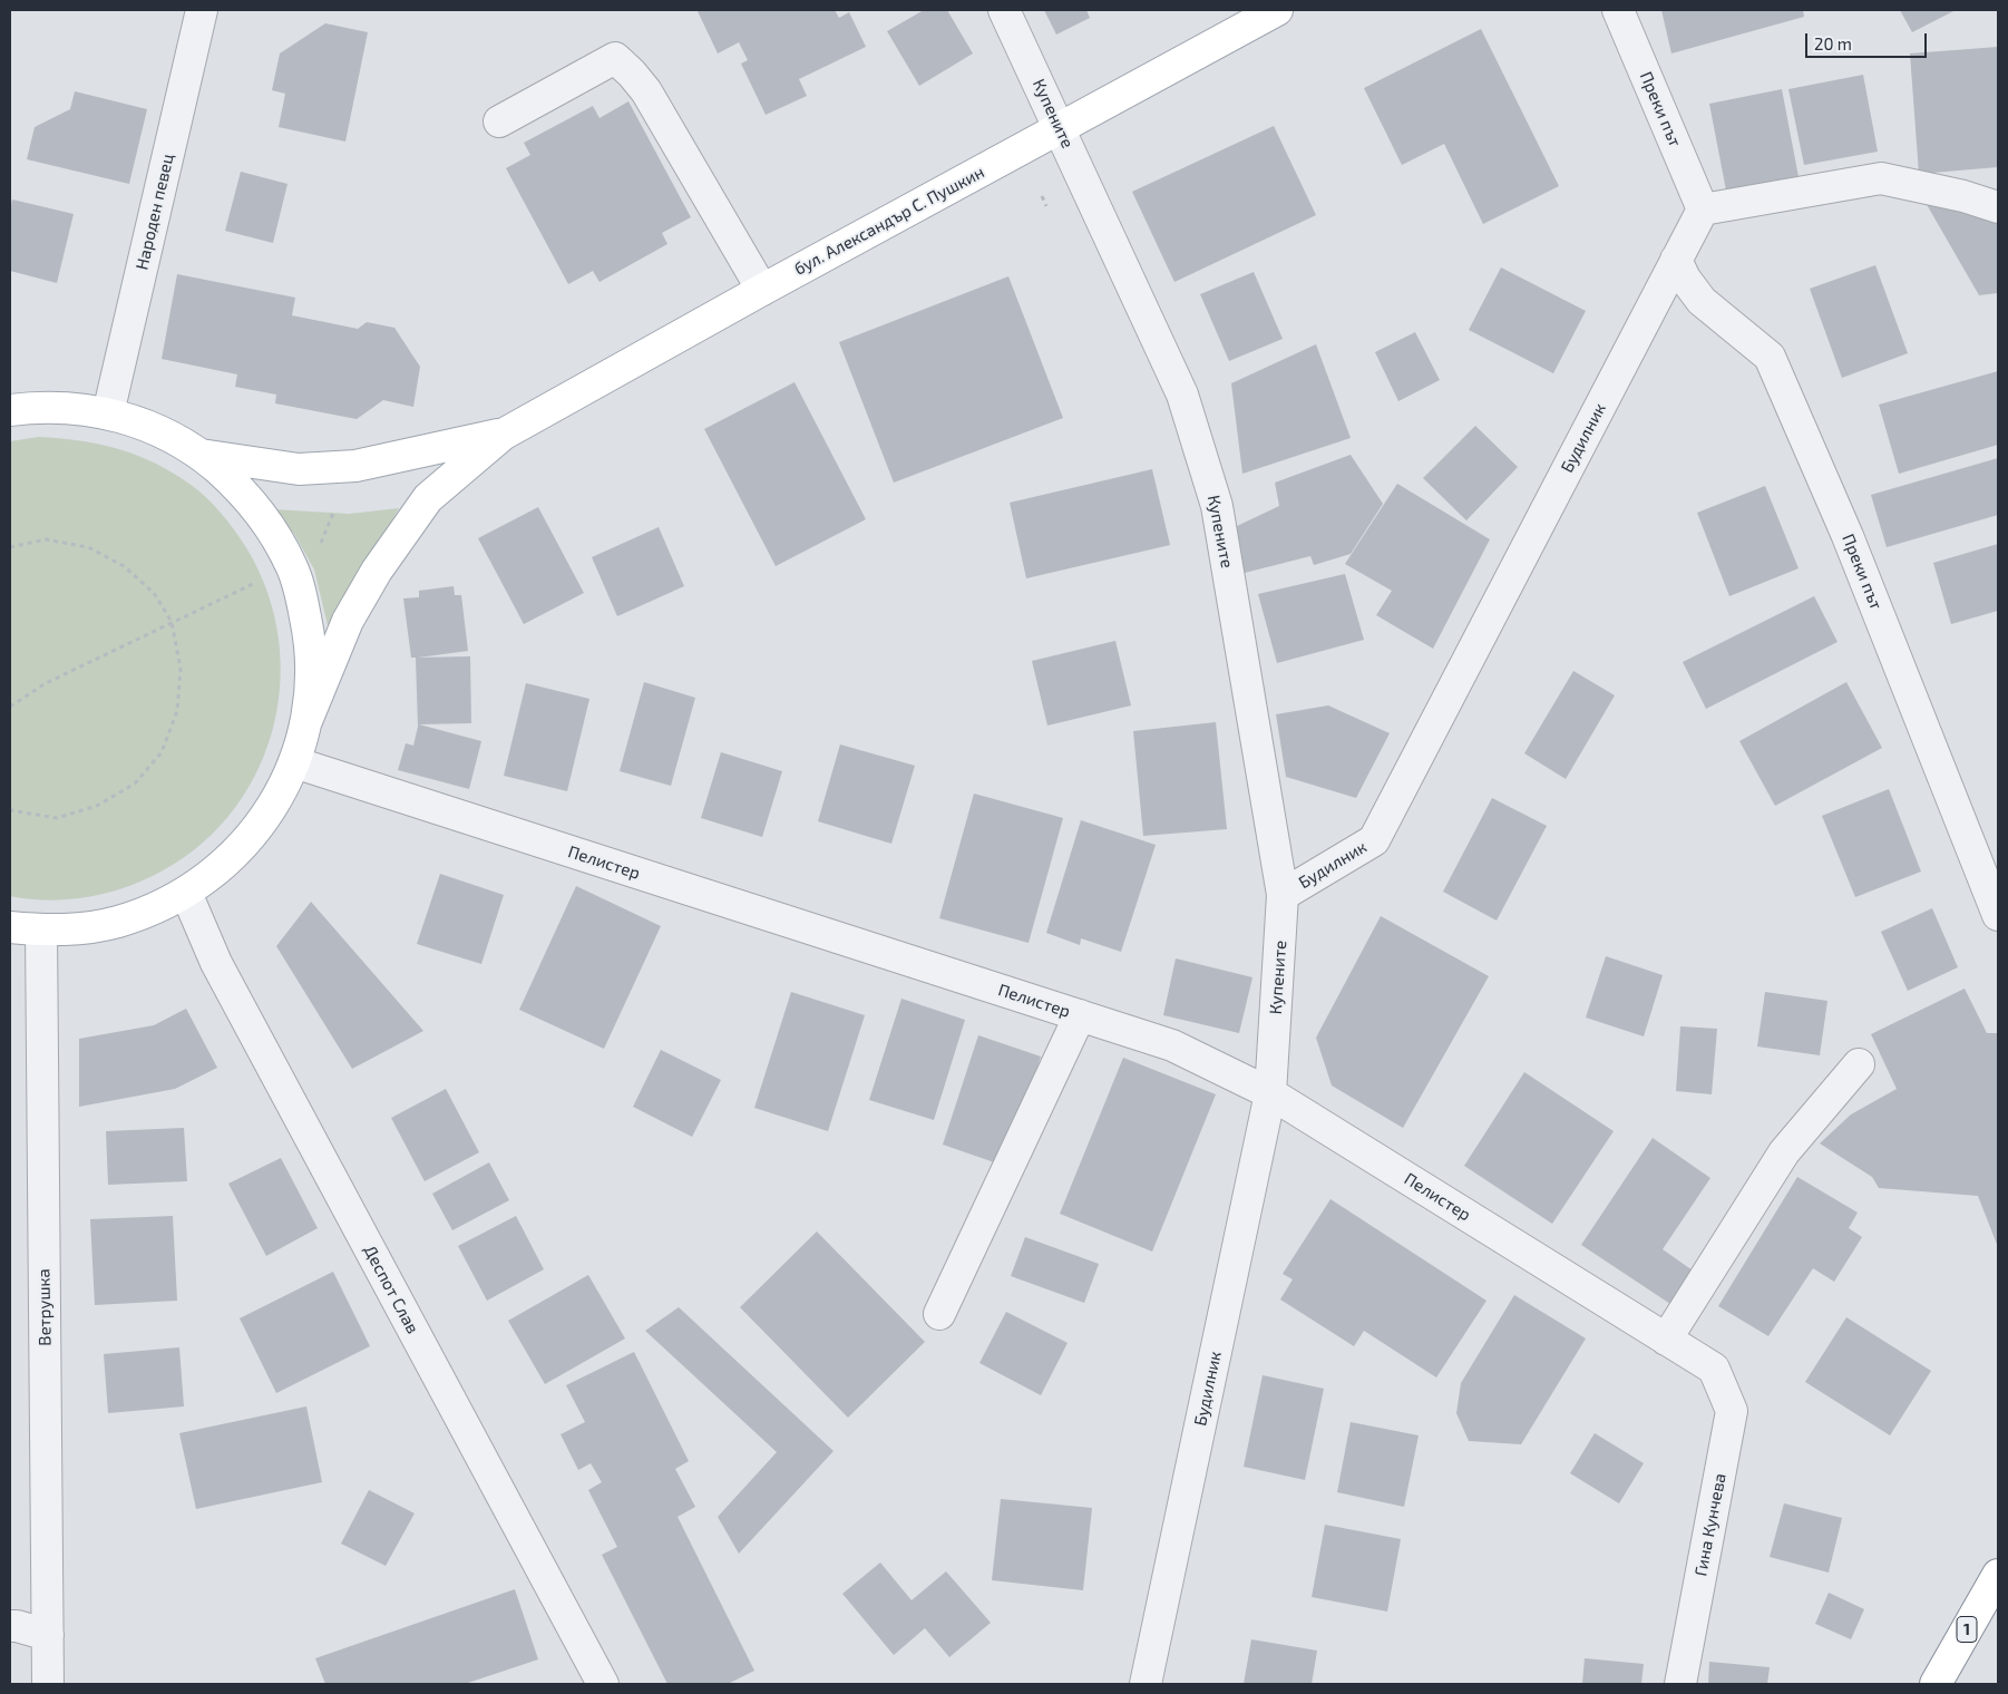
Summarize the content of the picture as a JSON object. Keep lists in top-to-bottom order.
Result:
{
  "streets": {
    "main road": ["бул. Александър С. Пушкин", "1"],
    "street": [
      "Преки път",
      "Купените",
      "Народен певец",
      "Будилник",
      "Пелистер",
      "Деспот Слав",
      "Ветрушка",
      "Гина Кунчева"
    ]
  },
  "crossings": [
    ["Преки път", "Будилник"],
    ["Купените", "бул. Александър С. Пушкин"],
    ["Купените", "Будилник"],
    ["Купените", "Пелистер"],
    ["Будилник", "Пелистер"],
    ["Пелистер", "Гина Кунчева"]
  ],
  "scale_bar": "20 m"
}
